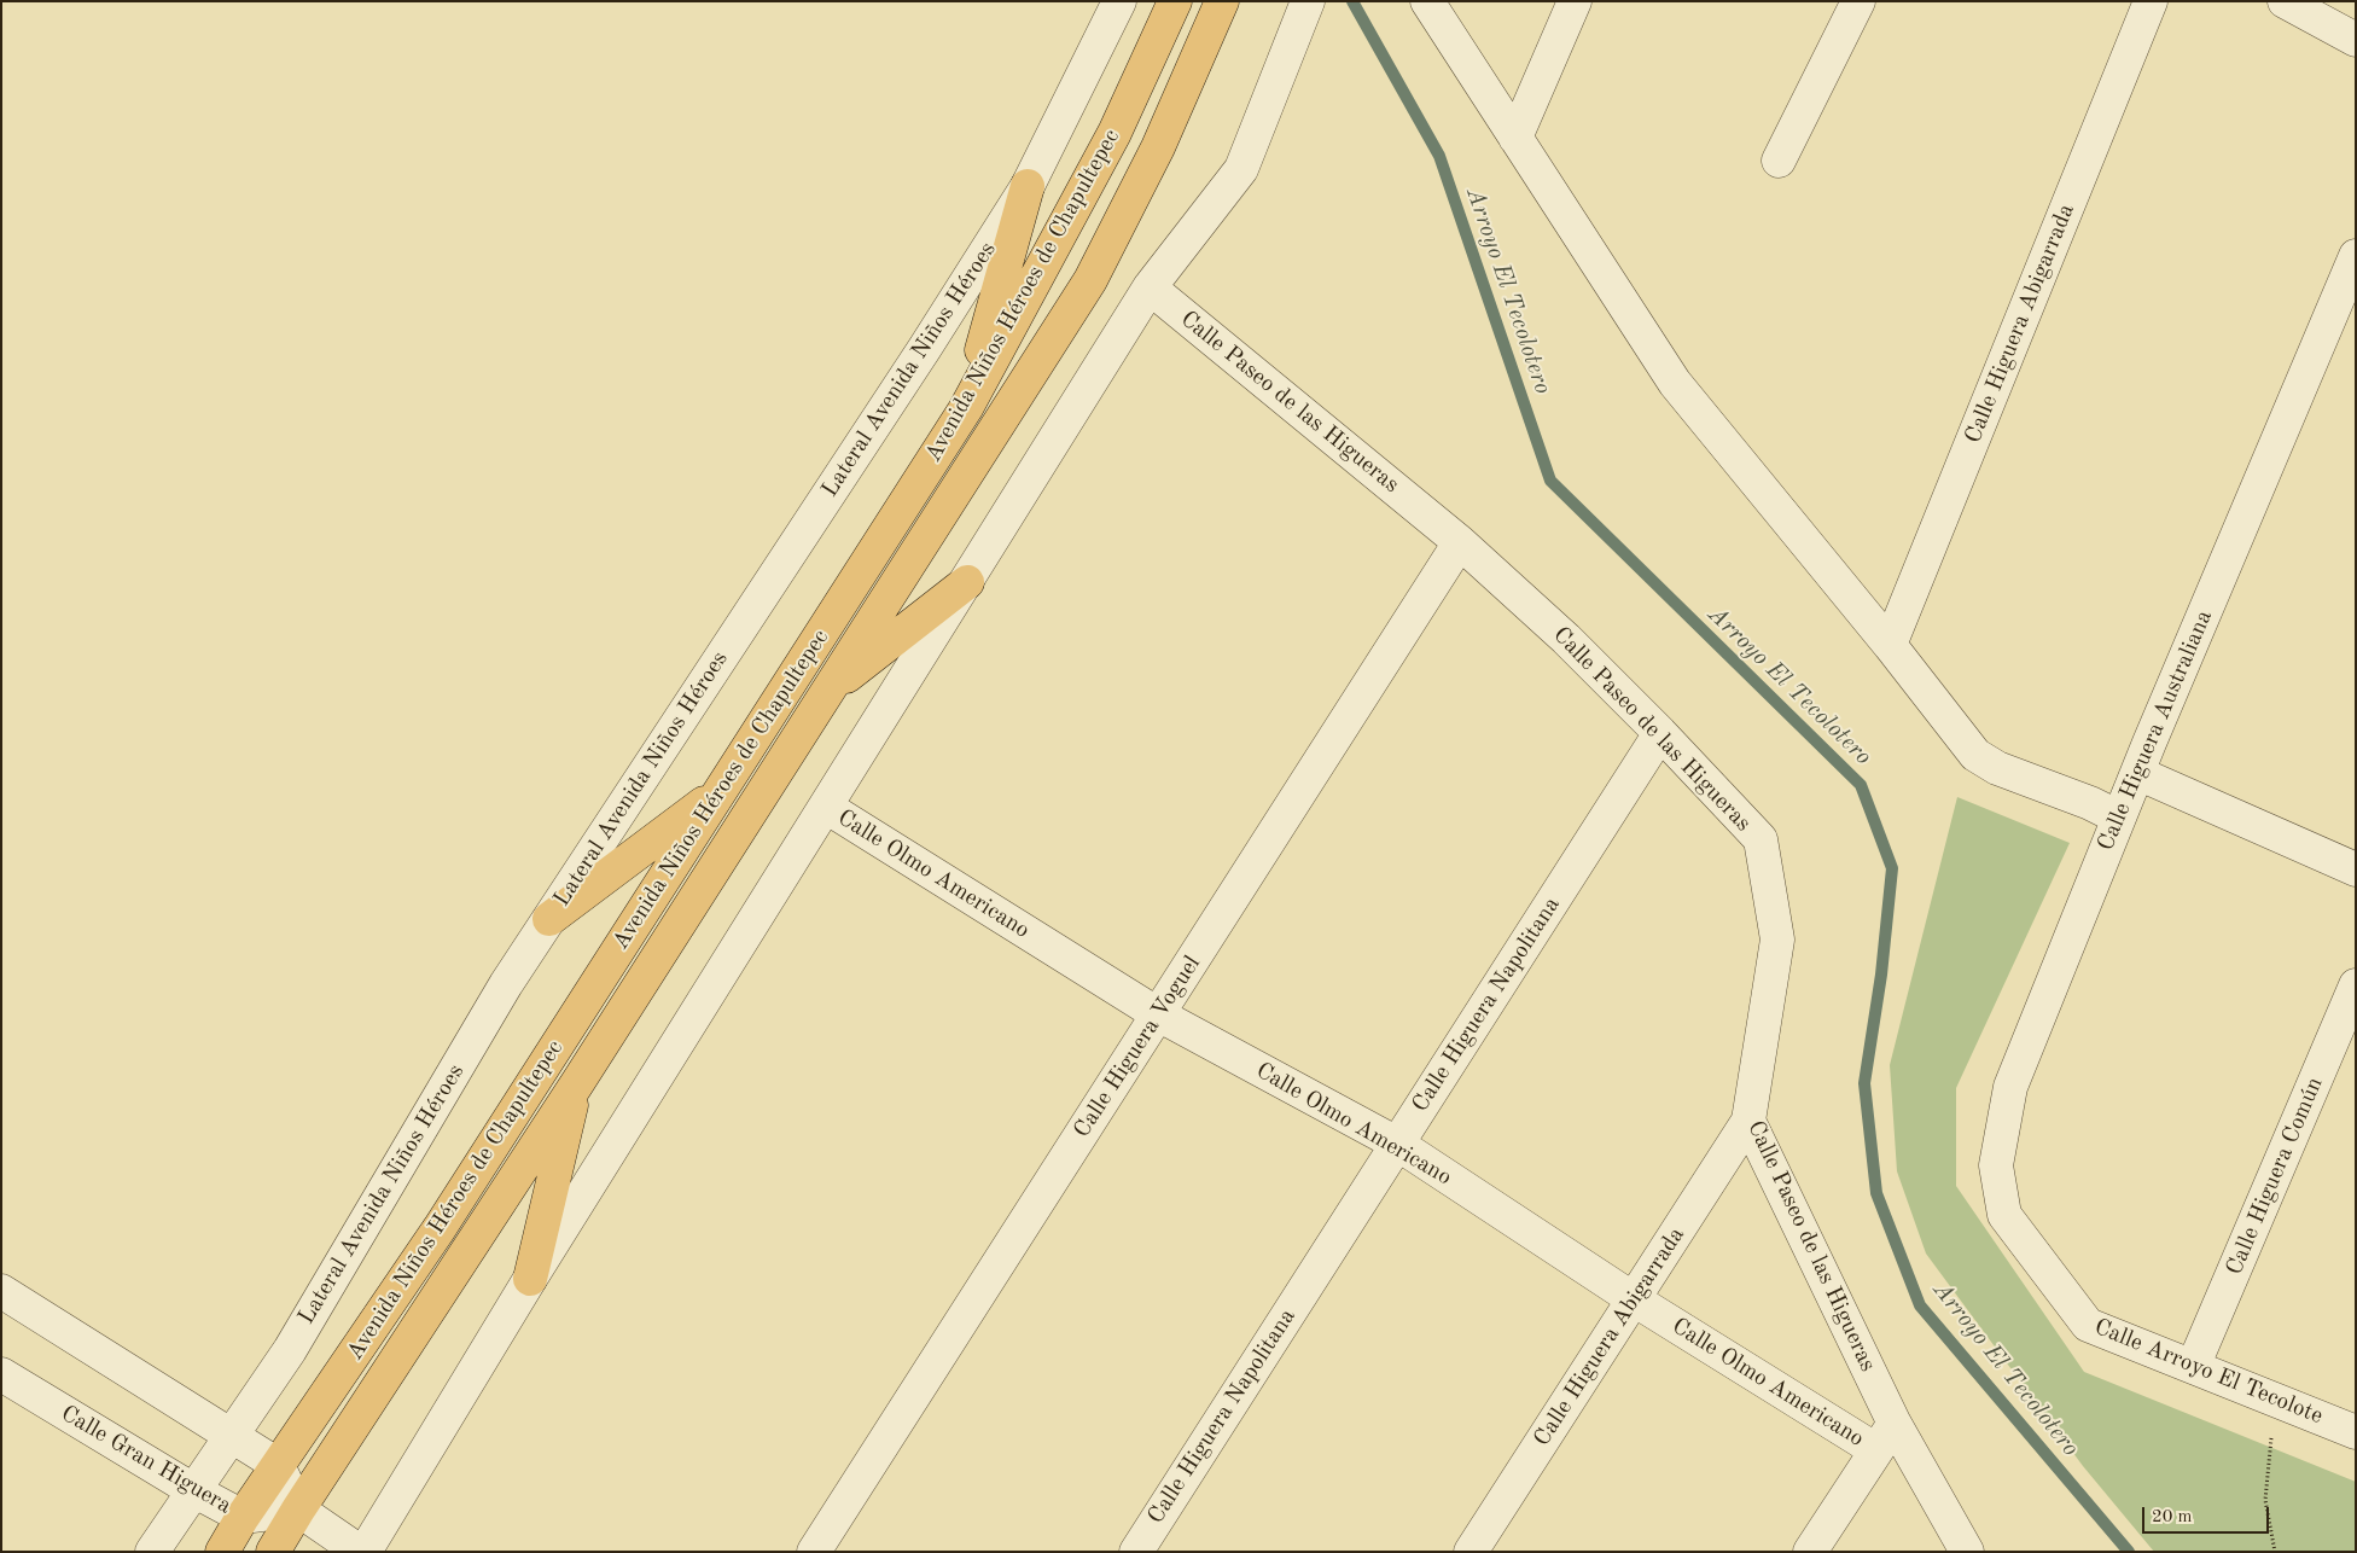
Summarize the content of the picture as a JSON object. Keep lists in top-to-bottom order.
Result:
{
  "streets": {
    "main road": ["Avenida Niños Héroes de Chapultepec"],
    "street": [
      "Calle Higuera Abigarrada",
      "Lateral Avenida Niños Héroes",
      "Calle Paseo de las Higueras",
      "Calle Higuera Australiana",
      "Calle Olmo Americano",
      "Calle Higuera Napolitana",
      "Calle Higuera Voguel",
      "Calle Higuera Común",
      "Calle Arroyo El Tecolote",
      "Calle Gran Higuera"
    ]
  },
  "crossings": [
    ["Avenida Niños Héroes de Chapultepec", "Calle Gran Higuera"],
    ["Calle Higuera Abigarrada", "Calle Paseo de las Higueras"],
    ["Calle Higuera Abigarrada", "Calle Olmo Americano"],
    ["Lateral Avenida Niños Héroes", "Calle Gran Higuera"],
    ["Calle Paseo de las Higueras", "Calle Olmo Americano"],
    ["Calle Paseo de las Higueras", "Calle Higuera Napolitana"],
    ["Calle Paseo de las Higueras", "Calle Higuera Voguel"],
    ["Calle Higuera Australiana", "Calle Arroyo El Tecolote"],
    ["Calle Olmo Americano", "Calle Higuera Napolitana"],
    ["Calle Olmo Americano", "Calle Higuera Voguel"],
    ["Calle Higuera Común", "Calle Arroyo El Tecolote"]
  ],
  "water": ["Arroyo El Tecolotero"],
  "scale_bar": "20 m"
}
